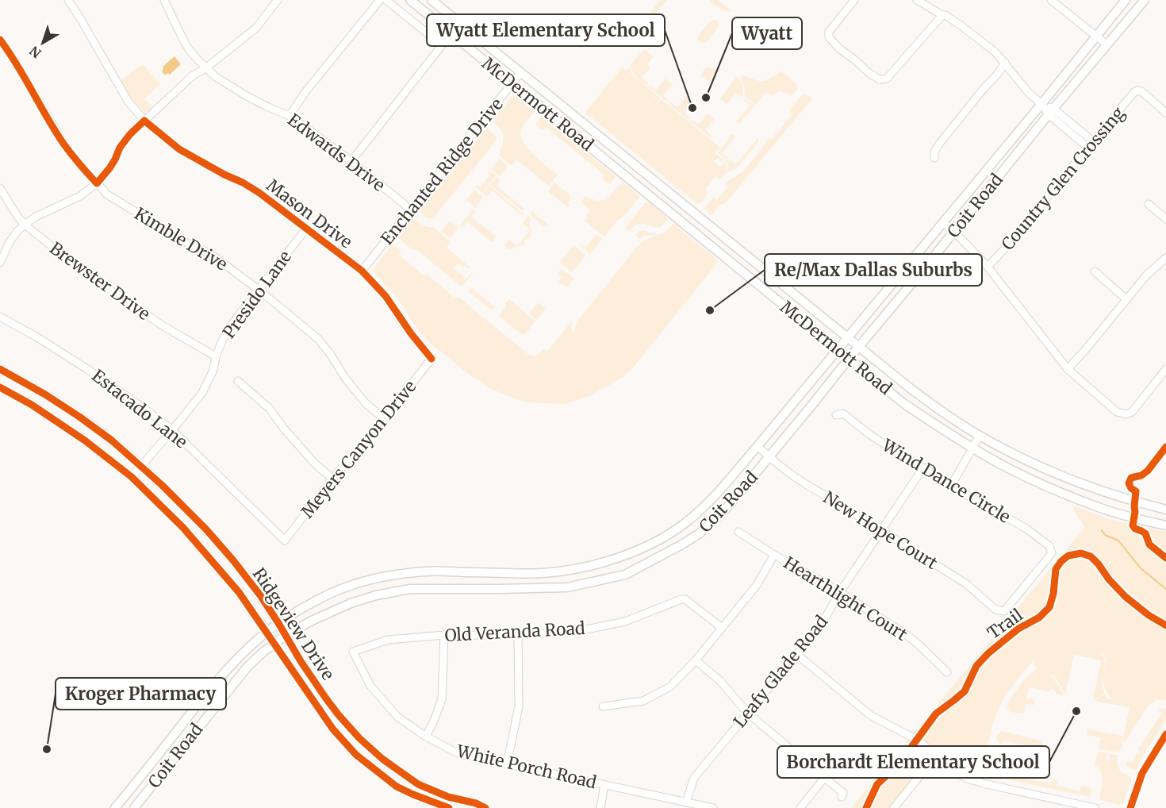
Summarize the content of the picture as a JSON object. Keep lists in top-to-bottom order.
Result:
{
  "streets": {
    "main road": ["McDermott Road", "Coit Road", "Ridgeview Drive"],
    "street": [
      "Edwards Drive",
      "Enchanted Ridge Drive",
      "Country Glen Crossing",
      "Mason Drive",
      "Kimble Drive",
      "Brewster Drive",
      "Presido Lane",
      "Estacado Lane",
      "Meyers Canyon Drive",
      "Wind Dance Circle",
      "New Hope Court",
      "Hearthlight Court",
      "Old Veranda Road",
      "Leafy Glade Road",
      "White Porch Road"
    ],
    "cycle path": ["Trail"]
  },
  "crossings": [
    ["McDermott Road", "Enchanted Ridge Drive"],
    ["McDermott Road", "Coit Road"],
    ["Edwards Drive", "Enchanted Ridge Drive"],
    ["Enchanted Ridge Drive", "Mason Drive"],
    ["Coit Road", "New Hope Court"],
    ["Coit Road", "Ridgeview Drive"],
    ["Mason Drive", "Presido Lane"],
    ["Mason Drive", "Meyers Canyon Drive"],
    ["Kimble Drive", "Presido Lane"],
    ["Kimble Drive", "Meyers Canyon Drive"],
    ["Brewster Drive", "Presido Lane"],
    ["Presido Lane", "Estacado Lane"],
    ["Presido Lane", "Ridgeview Drive"],
    ["Estacado Lane", "Meyers Canyon Drive"],
    ["Wind Dance Circle", "New Hope Court"],
    ["Wind Dance Circle", "Leafy Glade Road"],
    ["New Hope Court", "Leafy Glade Road"],
    ["Hearthlight Court", "Leafy Glade Road"],
    ["Old Veranda Road", "White Porch Road"],
    ["Leafy Glade Road", "White Porch Road"]
  ],
  "places": [
    "Wyatt",
    "Wyatt Elementary School",
    "Re/Max Dallas Suburbs",
    "Borchardt Elementary School",
    "Kroger Pharmacy"
  ],
  "north": "bottom left"
}
